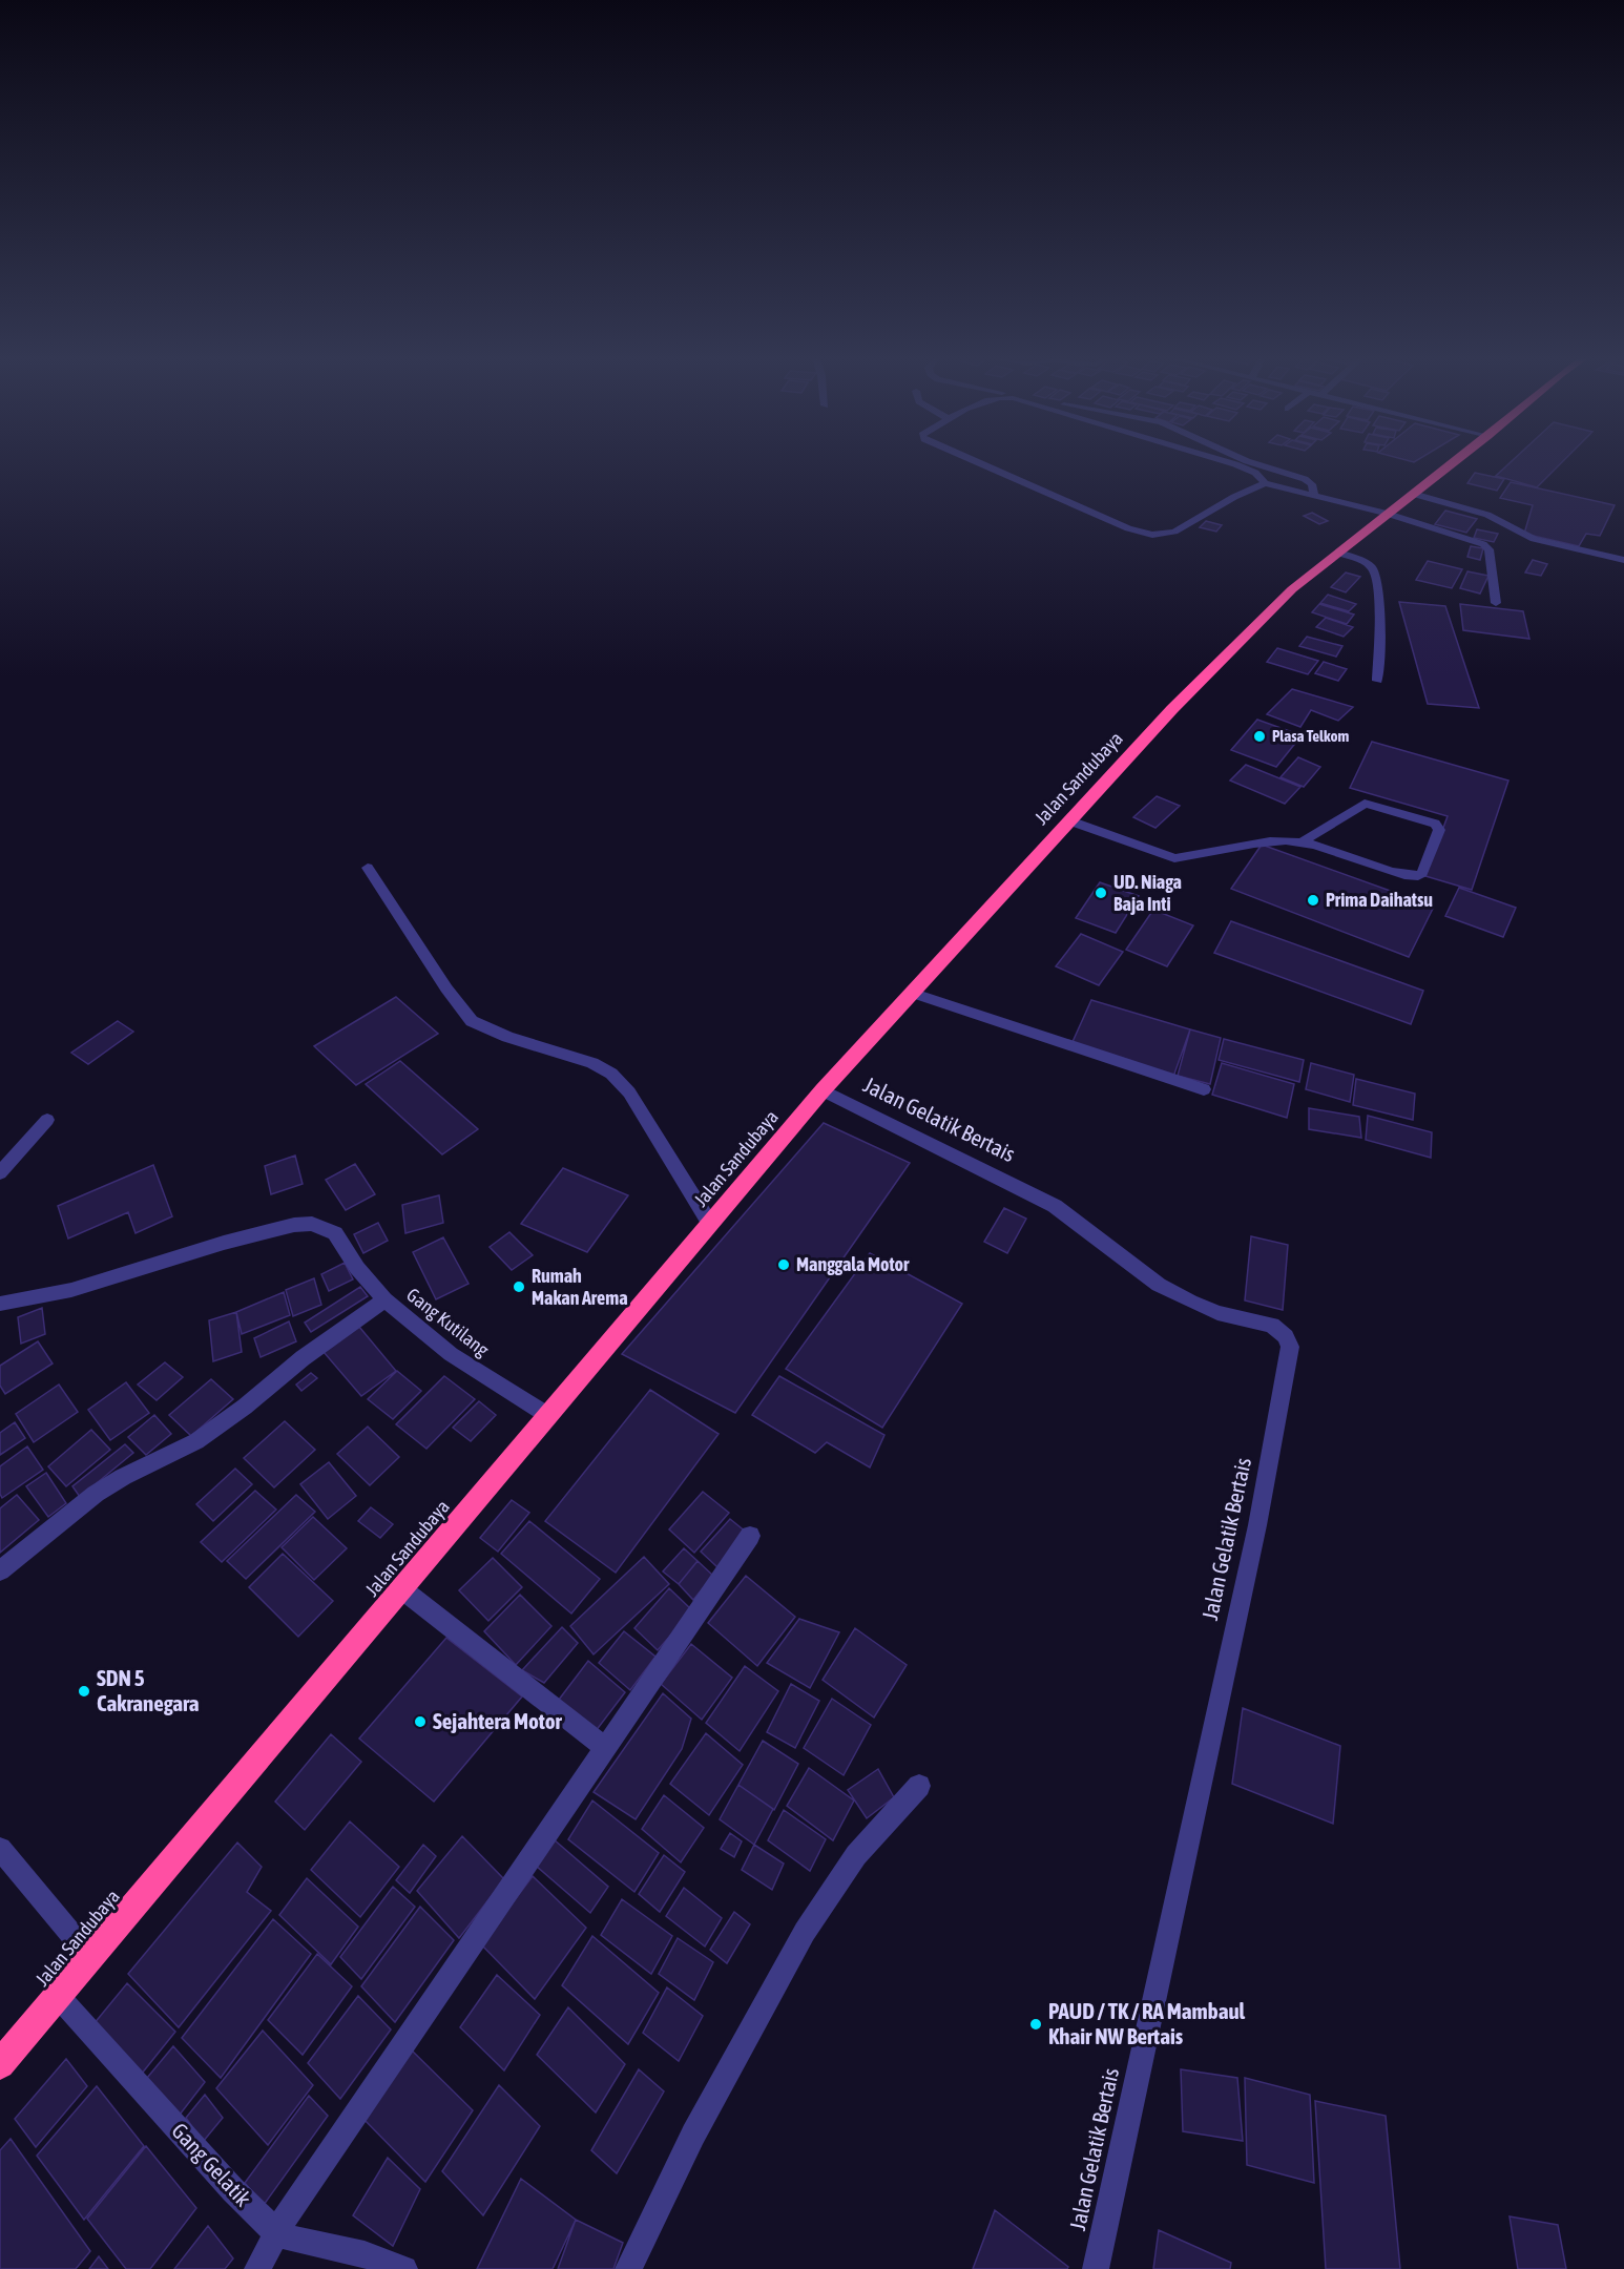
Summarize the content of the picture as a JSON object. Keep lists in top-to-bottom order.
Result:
{
  "streets": {
    "highway": ["Jalan Sandubaya"],
    "street": ["Jalan Gelatik Bertais", "Gang Kutilang", "Gang Gelatik"]
  },
  "crossings": [
    ["Jalan Sandubaya", "Jalan Gelatik Bertais"],
    ["Jalan Sandubaya", "Gang Kutilang"],
    ["Jalan Sandubaya", "Gang Gelatik"]
  ],
  "places": [
    "Plasa Telkom",
    "UD. Niaga Baja Inti",
    "Prima Daihatsu",
    "Manggala Motor",
    "Rumah Makan Arema",
    "SDN 5 Cakranegara",
    "Sejahtera Motor",
    "PAUD / TK / RA Mambaul Khair NW Bertais"
  ]
}
